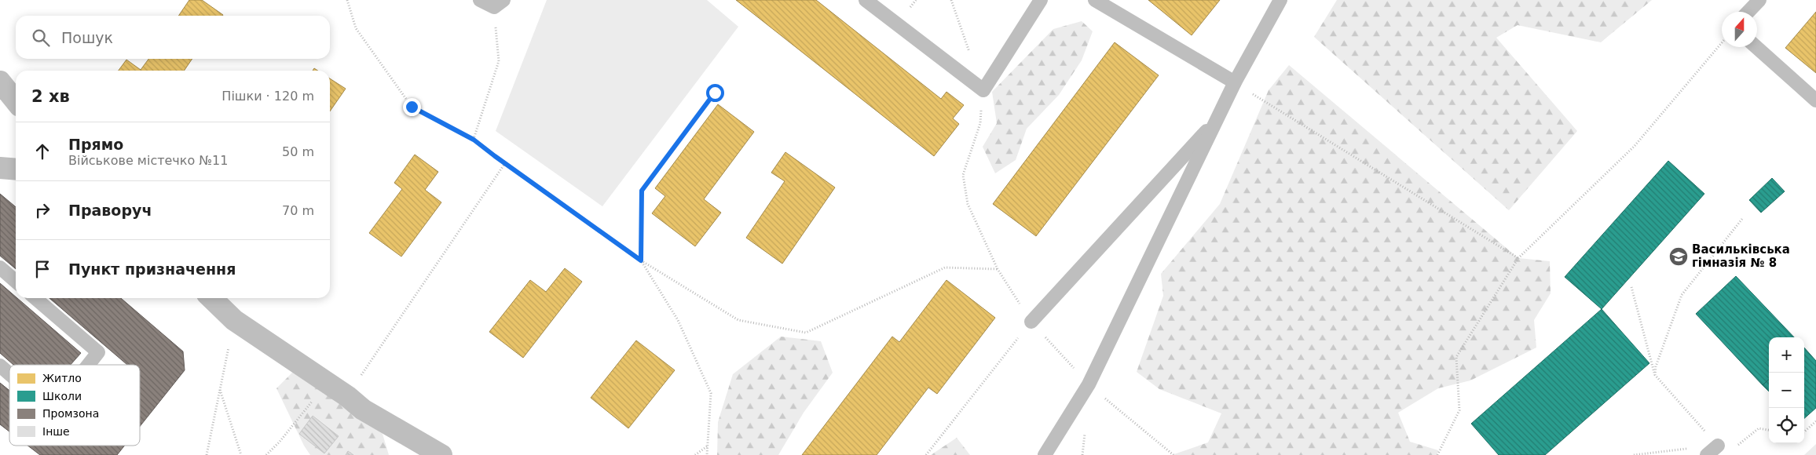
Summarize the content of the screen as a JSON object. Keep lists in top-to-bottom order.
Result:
{
  "places": {
    "school or university": ["Васильківська гімназія № 8"]
  },
  "legend": [
    "Житло",
    "Школи",
    "Промзона",
    "Інше"
  ],
  "north": "top",
  "page": {
    "search": "Пошук",
    "heading": ["2 хв", "Пішки · 120 m"],
    "list": [
      ["Прямо", "Військове містечко №11", "50 m"],
      ["Праворуч", "70 m"],
      "Пункт призначення"
    ],
    "map_buttons": ["+", "−"]
  }
}
